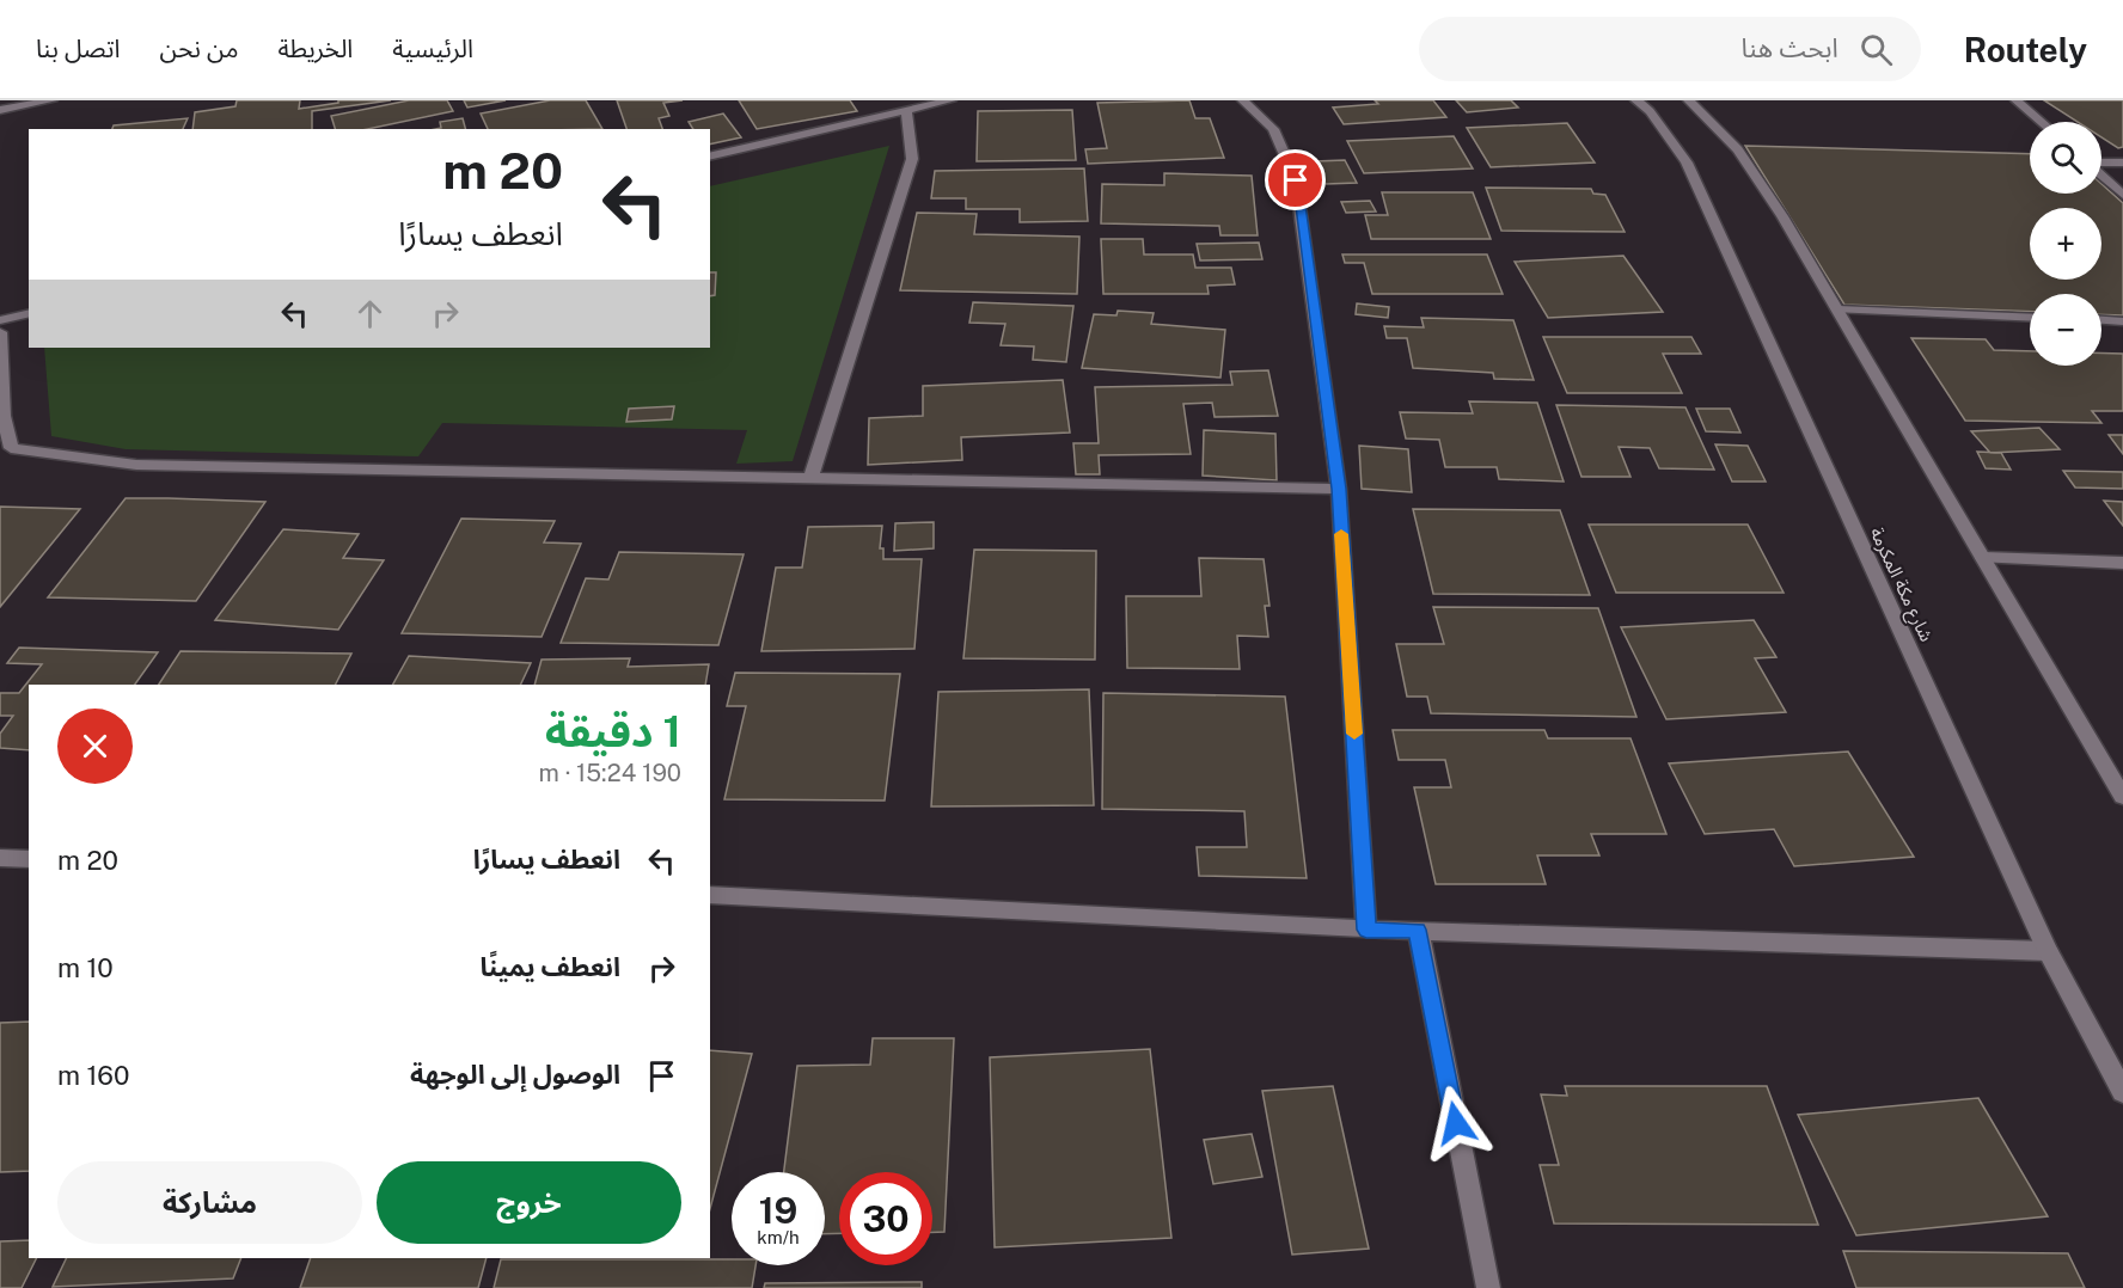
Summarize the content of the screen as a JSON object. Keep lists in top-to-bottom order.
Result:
{
  "streets": {
    "street": ["شارع مكة المكرمة"]
  },
  "page": {
    "header": "Routely",
    "search": "ابحث هنا",
    "nav": [
      "الرئيسية",
      "الخريطة",
      "من نحن",
      "اتصل بنا"
    ],
    "map_buttons": ["+", "−"],
    "turn": ["20 m", "انعطف يسارًا"],
    "heading": ["1 دقيقة", "190 m · 15:24"],
    "list": [
      {
        "name": "انعطف يسارًا",
        "value": "20 m"
      },
      {
        "name": "انعطف يمينًا",
        "value": "10 m"
      },
      {
        "name": "الوصول إلى الوجهة",
        "value": "160 m"
      }
    ],
    "buttons": ["خروج", "مشاركة"],
    "speed": "19 km/h",
    "limit": "30"
  }
}
